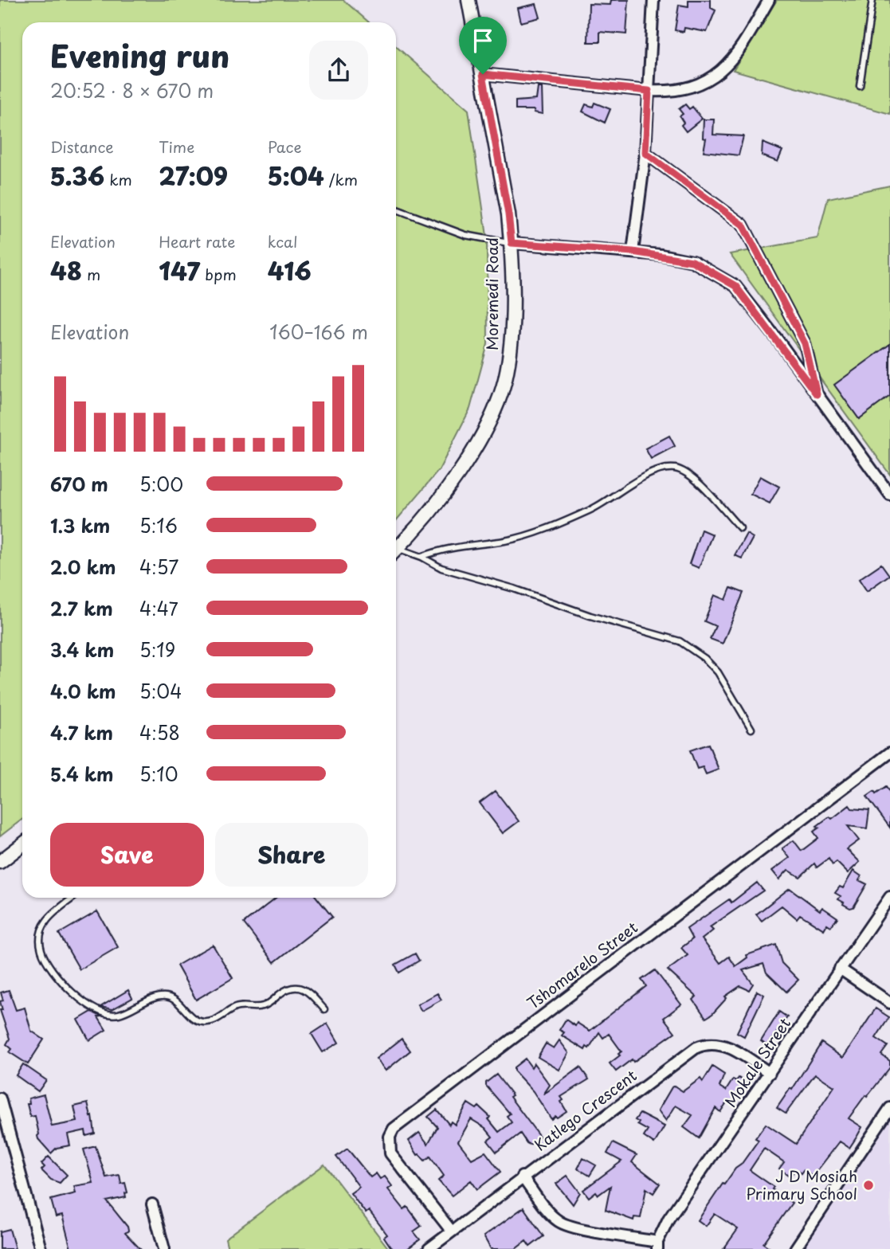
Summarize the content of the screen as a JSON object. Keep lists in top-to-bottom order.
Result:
{
  "streets": {
    "street": [
      "Moremedi Road",
      "Tshomarelo Street",
      "Mokale Street",
      "Katlego Crescent"
    ]
  },
  "crossings": [
    ["Tshomarelo Street", "Katlego Crescent"],
    ["Mokale Street", "Katlego Crescent"]
  ],
  "places": ["J D Mosiah Primary School"],
  "page": {
    "heading": ["Evening run", "20:52 · 8 × 670 m"],
    "stats": [
      ["Distance", "5.36 km"],
      ["Time", "27:09"],
      ["Pace", "5:04 /km"],
      ["Elevation", "48 m"],
      ["Heart rate", "147 bpm"],
      ["kcal", "416"]
    ],
    "chart": ["Elevation", "160–166 m"],
    "list": [
      {
        "name": "670 m",
        "note": "5:00"
      },
      {
        "name": "1.3 km",
        "note": "5:16"
      },
      {
        "name": "2.0 km",
        "note": "4:57"
      },
      {
        "name": "2.7 km",
        "note": "4:47"
      },
      {
        "name": "3.4 km",
        "note": "5:19"
      },
      {
        "name": "4.0 km",
        "note": "5:04"
      },
      {
        "name": "4.7 km",
        "note": "4:58"
      },
      {
        "name": "5.4 km",
        "note": "5:10"
      }
    ],
    "buttons": ["Save", "Share"]
  }
}
